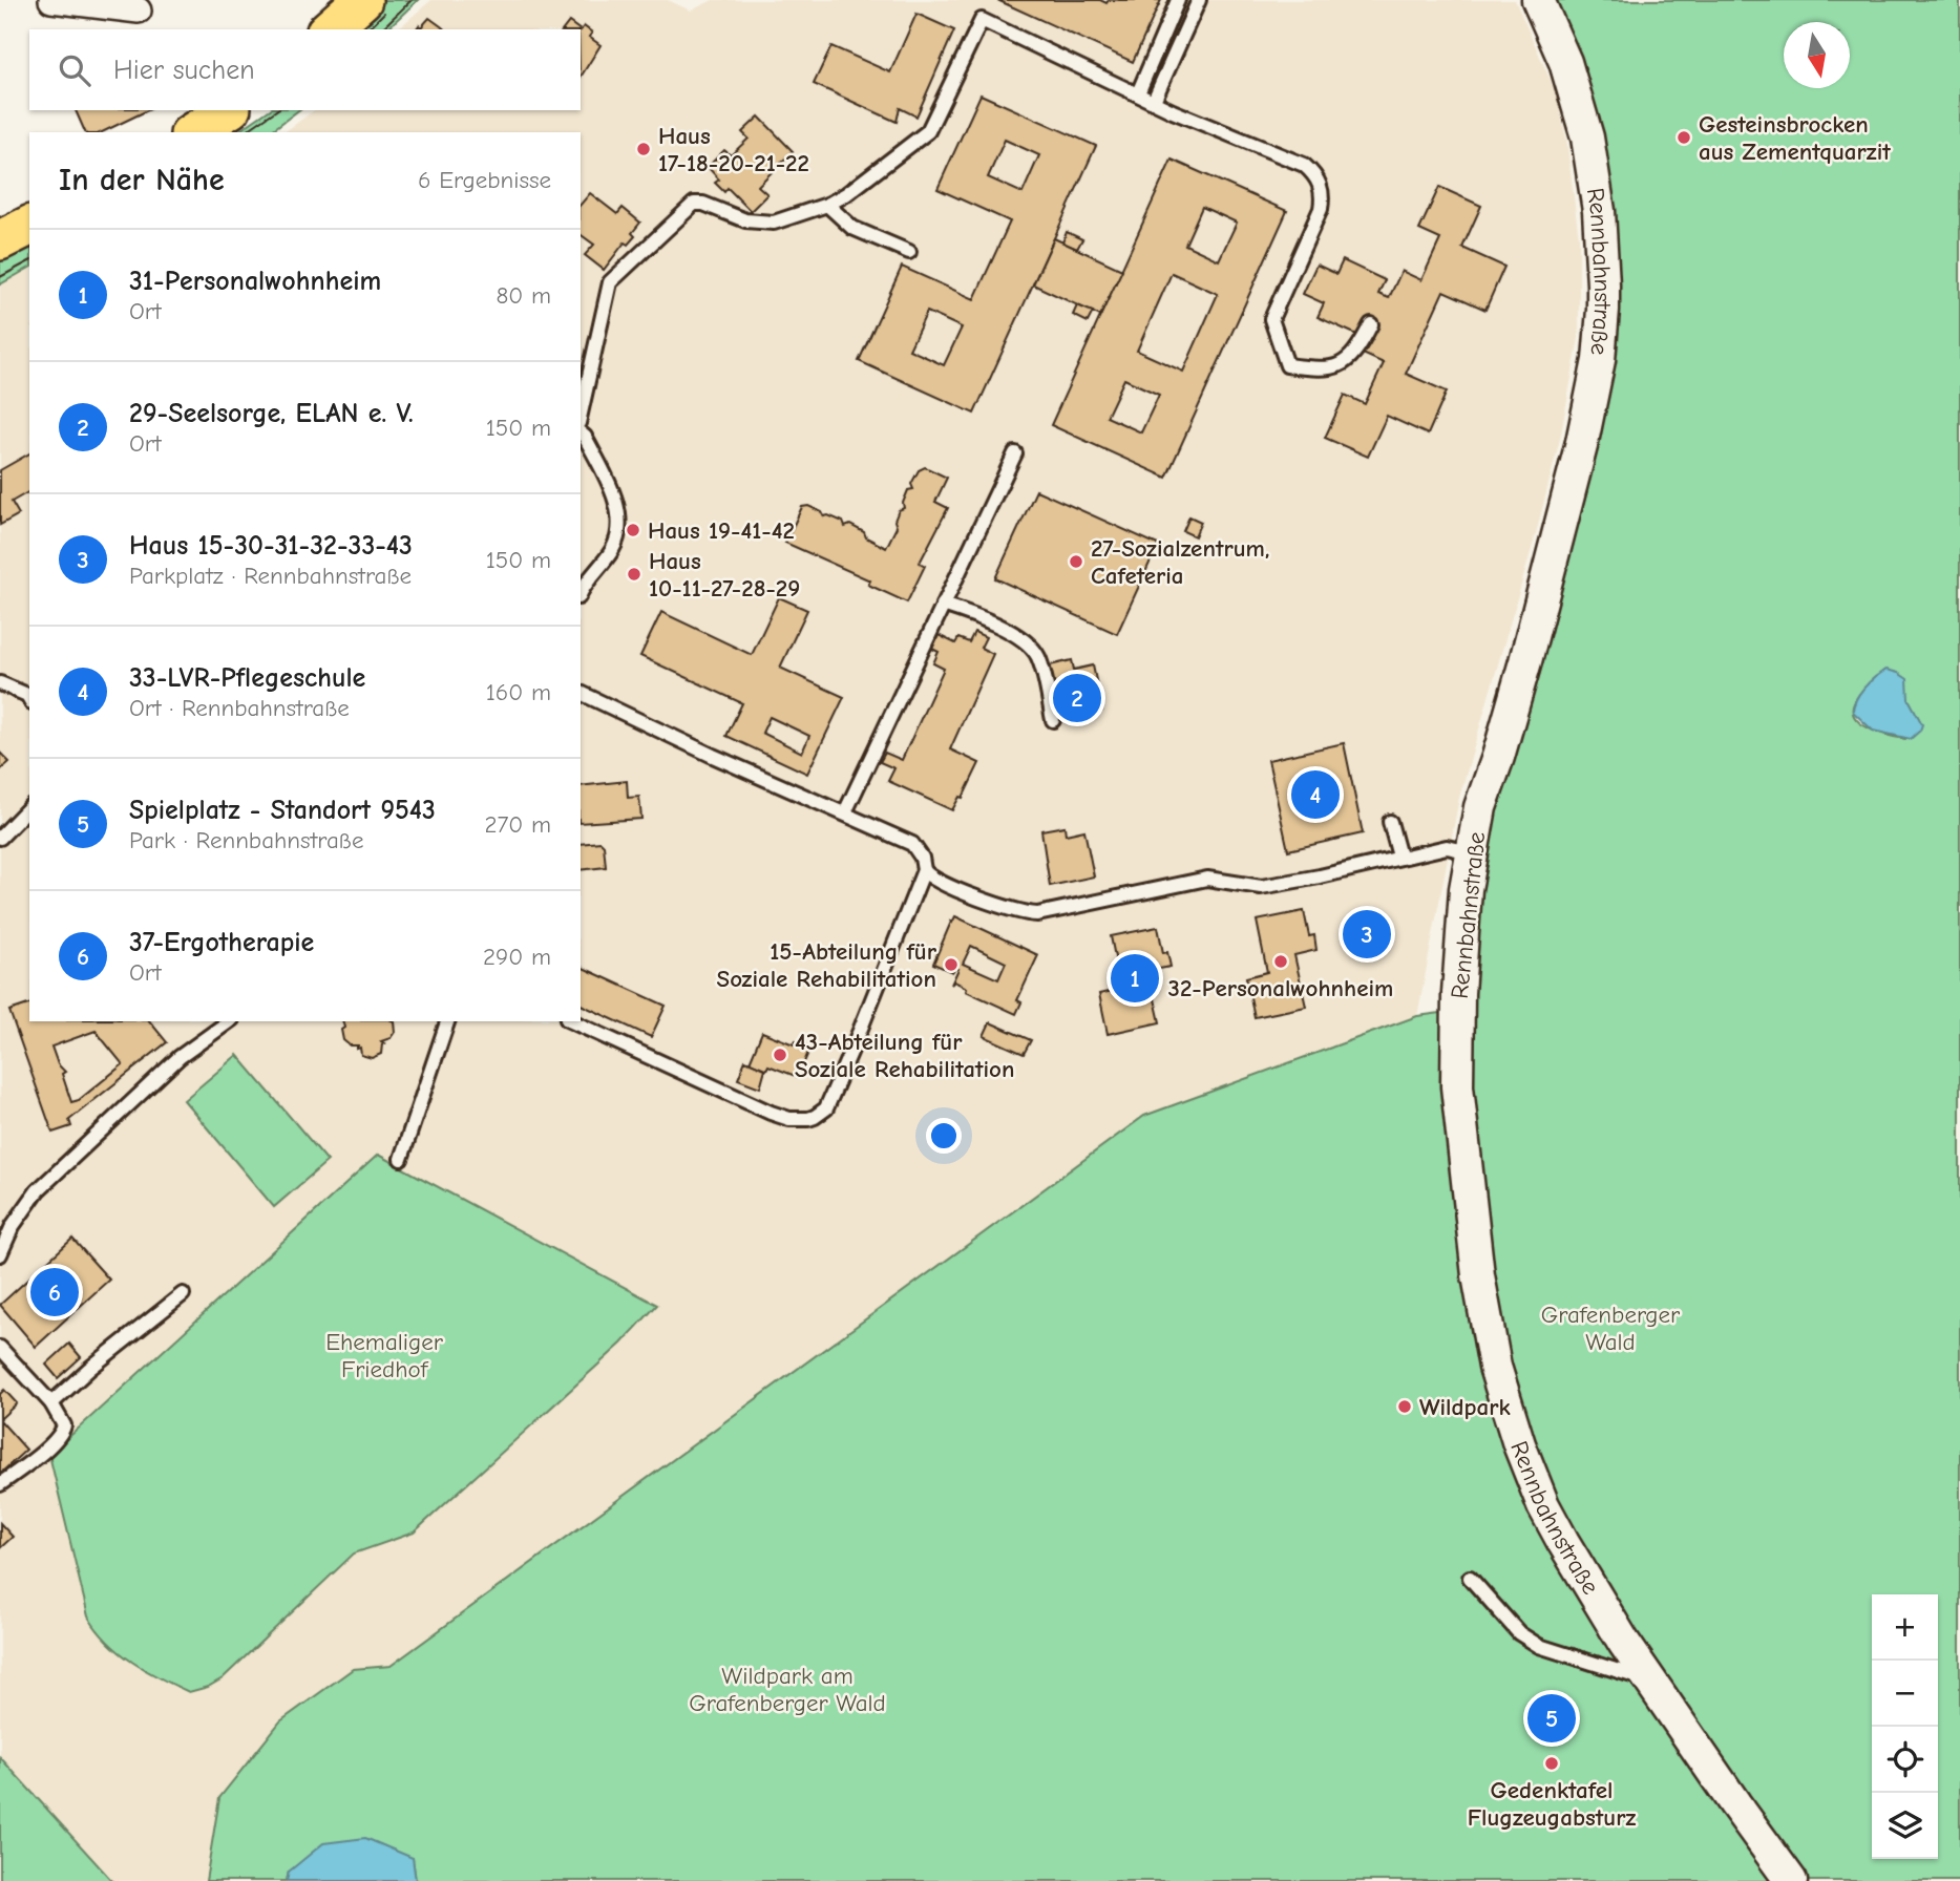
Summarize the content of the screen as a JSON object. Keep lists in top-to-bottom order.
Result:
{
  "streets": {
    "street": ["Rennbahnstraße"]
  },
  "parks": ["Grafenberger Wald", "Ehemaliger Friedhof", "Wildpark am Grafenberger Wald"],
  "places": [
    "Gesteinsbrocken aus Zementquarzit",
    "Haus 17-18-20-21-22",
    "Haus 19-41-42",
    "27-Sozialzentrum, Cafeteria",
    "Haus 10-11-27-28-29",
    "32-Personalwohnheim",
    "15-Abteilung für Soziale Rehabilitation",
    "43-Abteilung für Soziale Rehabilitation",
    "Wildpark",
    "Gedenktafel Flugzeugabsturz"
  ],
  "north": "bottom",
  "page": {
    "search": "Hier suchen",
    "heading": ["In der Nähe", "6 Ergebnisse"],
    "list": [
      {
        "mark": "1",
        "name": "31-Personalwohnheim",
        "note": "Ort",
        "value": "80 m"
      },
      {
        "mark": "2",
        "name": "29-Seelsorge, ELAN e. V.",
        "note": "Ort",
        "value": "150 m"
      },
      {
        "mark": "3",
        "name": "Haus 15-30-31-32-33-43",
        "note": "Parkplatz · Rennbahnstraße",
        "value": "150 m"
      },
      {
        "mark": "4",
        "name": "33-LVR-Pflegeschule",
        "note": "Ort · Rennbahnstraße",
        "value": "160 m"
      },
      {
        "mark": "5",
        "name": "Spielplatz - Standort 9543",
        "note": "Park · Rennbahnstraße",
        "value": "270 m"
      },
      {
        "mark": "6",
        "name": "37-Ergotherapie",
        "note": "Ort",
        "value": "290 m"
      }
    ],
    "pins": [
      "2",
      "4",
      "3",
      "1",
      "6",
      "5"
    ],
    "map_buttons": ["+", "−"]
  }
}
